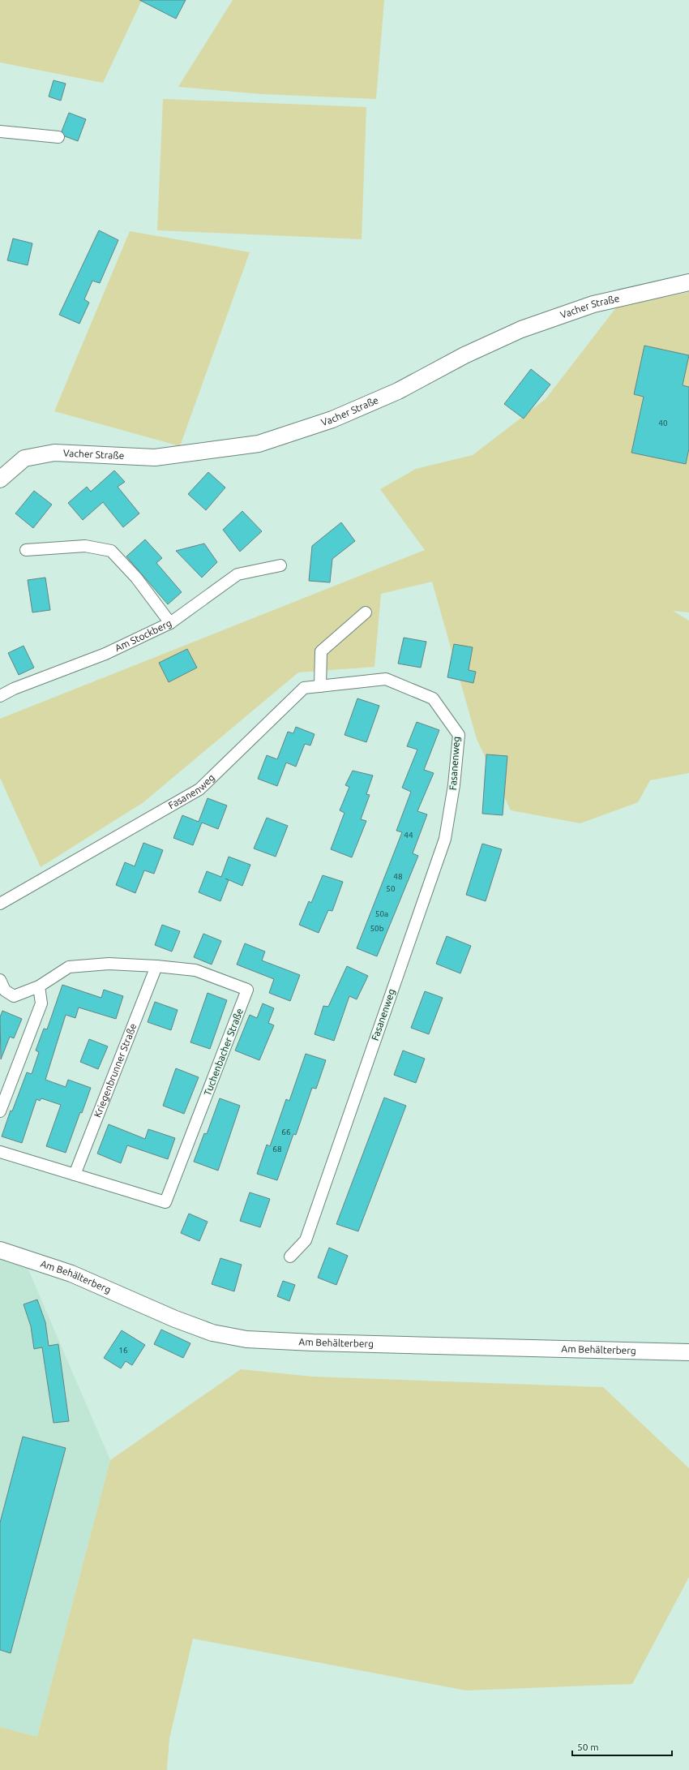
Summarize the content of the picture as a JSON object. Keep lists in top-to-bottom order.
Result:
{
  "streets": {
    "main road": ["Vacher Straße", "Am Behälterberg"],
    "street": [
      "Am Stockberg",
      "Fasanenweg",
      "Tuchenbacher Straße",
      "Kriegenbrunner Straße"
    ]
  },
  "crossings": [
    ["Tuchenbacher Straße", "Kriegenbrunner Straße"]
  ],
  "house_numbers": [
    "40",
    "44",
    "48",
    "50",
    "50a",
    "50b",
    "66",
    "68",
    "16"
  ],
  "scale_bar": "50 m"
}
